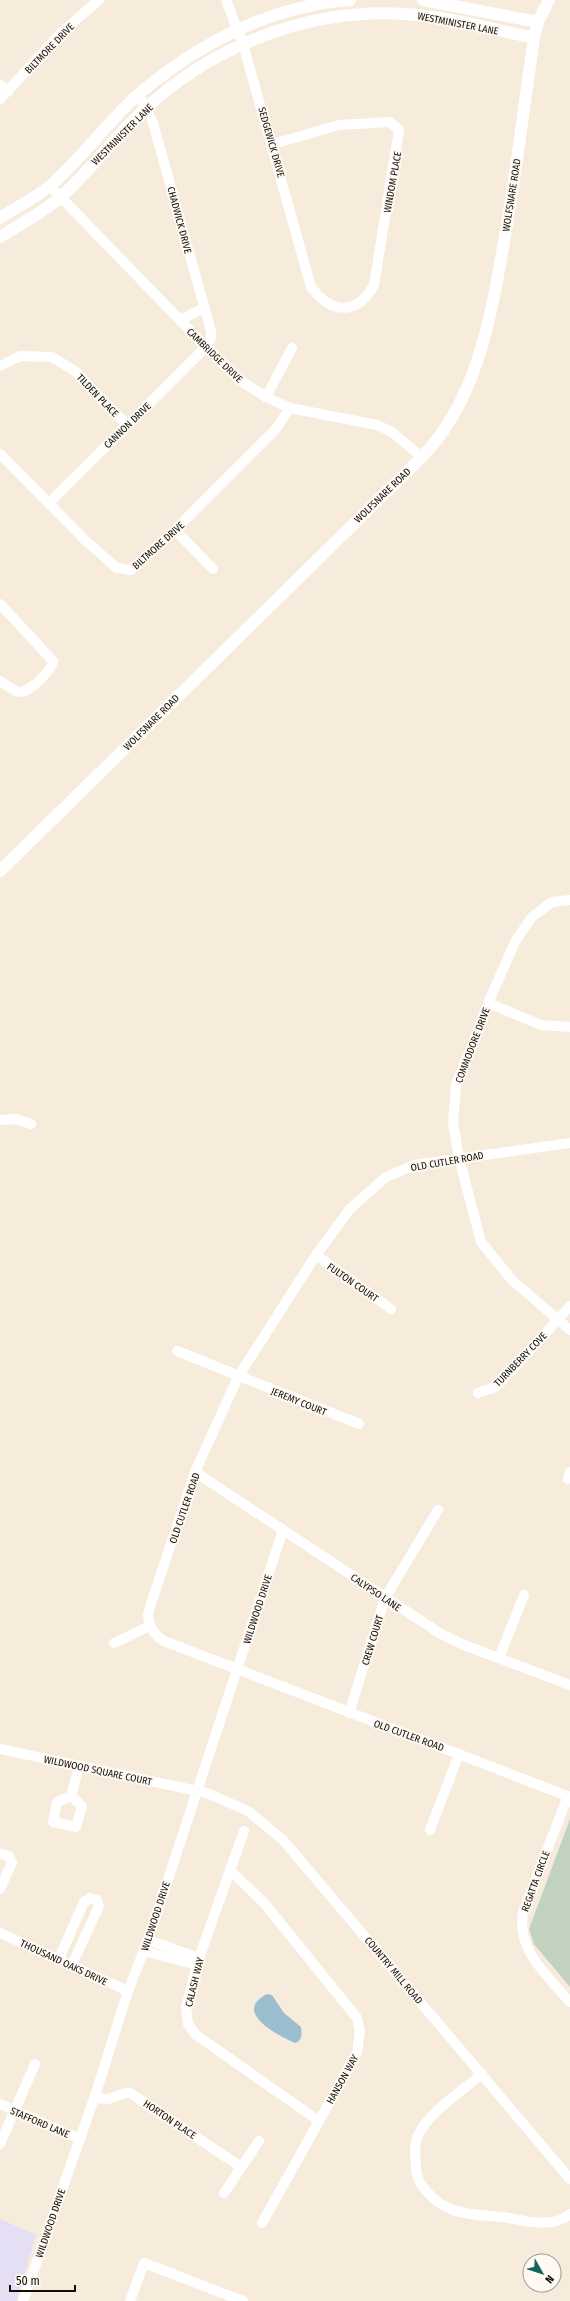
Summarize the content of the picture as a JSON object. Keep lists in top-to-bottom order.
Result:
{
  "streets": {
    "street": [
      "WESTMINISTER LANE",
      "BILTMORE DRIVE",
      "SEDGEWICK DRIVE",
      "WINDOM PLACE",
      "WOLFSNARE ROAD",
      "CHADWICK DRIVE",
      "CAMBRIDGE DRIVE",
      "TILDEN PLACE",
      "CANNON DRIVE",
      "COMMODORE DRIVE",
      "OLD CUTLER ROAD",
      "FULTON COURT",
      "TURNBERRY COVE",
      "JEREMY COURT",
      "CALYPSO LANE",
      "WILDWOOD DRIVE",
      "CREW COURT",
      "WILDWOOD SQUARE COURT",
      "REGATTA CIRCLE",
      "THOUSAND OAKS DRIVE",
      "COUNTRY MILL ROAD",
      "CALASH WAY",
      "HANSON WAY",
      "HORTON PLACE",
      "STAFFORD LANE"
    ]
  },
  "crossings": [
    ["WESTMINISTER LANE", "SEDGEWICK DRIVE"],
    ["WESTMINISTER LANE", "WOLFSNARE ROAD"],
    ["WESTMINISTER LANE", "CHADWICK DRIVE"],
    ["WESTMINISTER LANE", "CAMBRIDGE DRIVE"],
    ["BILTMORE DRIVE", "CAMBRIDGE DRIVE"],
    ["BILTMORE DRIVE", "CANNON DRIVE"],
    ["SEDGEWICK DRIVE", "WINDOM PLACE"],
    ["WOLFSNARE ROAD", "CAMBRIDGE DRIVE"],
    ["CHADWICK DRIVE", "CAMBRIDGE DRIVE"],
    ["CHADWICK DRIVE", "CANNON DRIVE"],
    ["CAMBRIDGE DRIVE", "CANNON DRIVE"],
    ["TILDEN PLACE", "CANNON DRIVE"],
    ["COMMODORE DRIVE", "OLD CUTLER ROAD"],
    ["COMMODORE DRIVE", "TURNBERRY COVE"],
    ["OLD CUTLER ROAD", "FULTON COURT"],
    ["OLD CUTLER ROAD", "JEREMY COURT"],
    ["OLD CUTLER ROAD", "CALYPSO LANE"],
    ["OLD CUTLER ROAD", "WILDWOOD DRIVE"],
    ["OLD CUTLER ROAD", "CREW COURT"],
    ["OLD CUTLER ROAD", "REGATTA CIRCLE"],
    ["CALYPSO LANE", "WILDWOOD DRIVE"],
    ["CALYPSO LANE", "CREW COURT"],
    ["WILDWOOD DRIVE", "WILDWOOD SQUARE COURT"],
    ["WILDWOOD DRIVE", "THOUSAND OAKS DRIVE"],
    ["WILDWOOD DRIVE", "COUNTRY MILL ROAD"],
    ["WILDWOOD DRIVE", "HORTON PLACE"],
    ["WILDWOOD DRIVE", "STAFFORD LANE"],
    ["WILDWOOD SQUARE COURT", "COUNTRY MILL ROAD"],
    ["CALASH WAY", "HANSON WAY"]
  ],
  "scale_bar": "50 m",
  "north": "bottom right"
}
